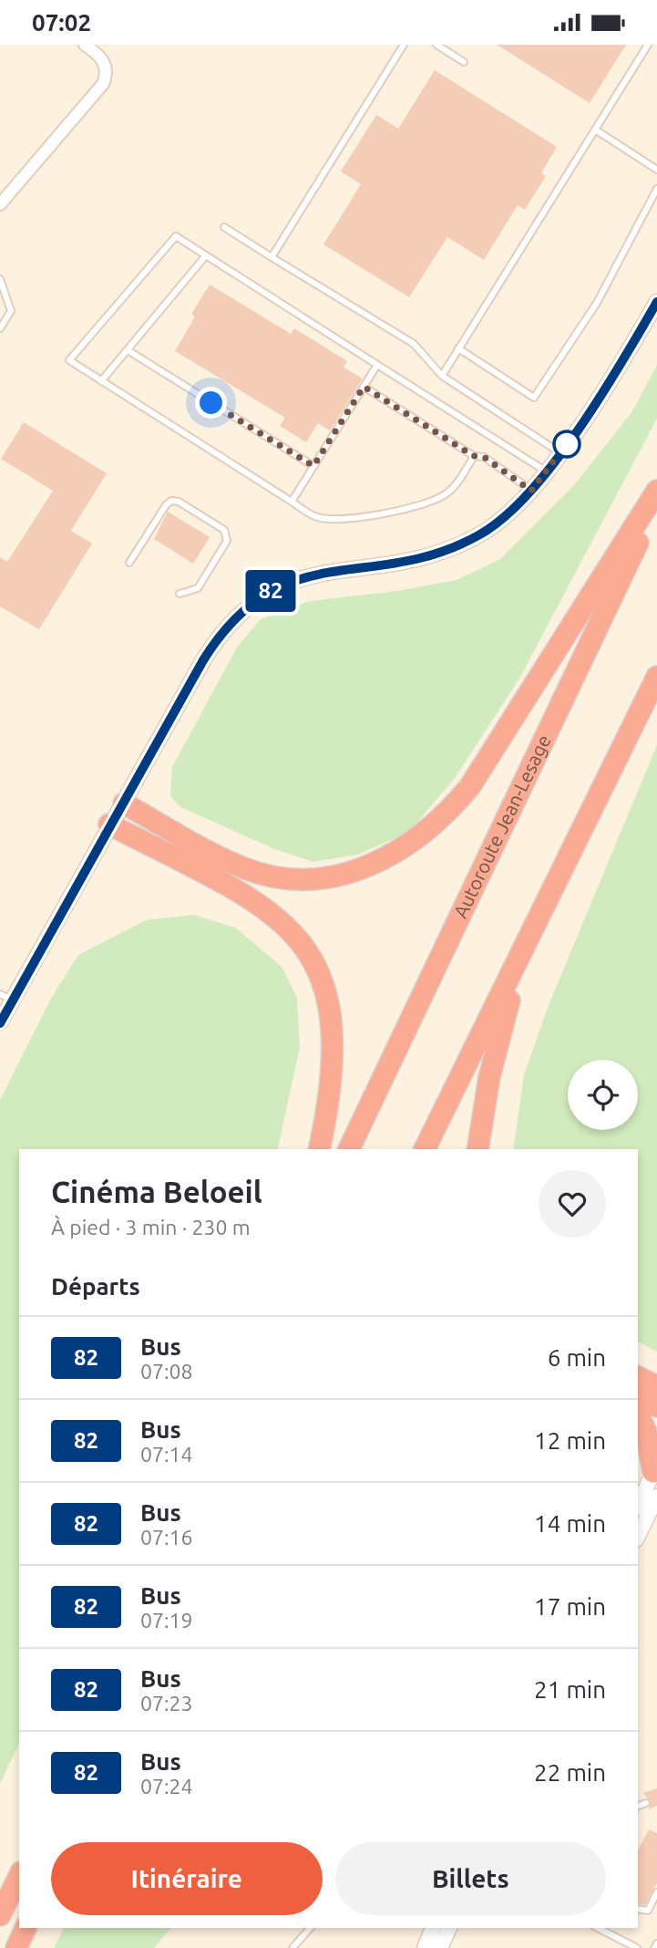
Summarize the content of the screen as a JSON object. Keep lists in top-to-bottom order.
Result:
{
  "streets": {
    "highway": ["Autoroute Jean-Lesage"]
  },
  "lines": ["bus line 82"],
  "page": {
    "status": "07:02",
    "on_map": "82",
    "heading": [
      ["Cinéma Beloeil", "À pied · 3 min · 230 m"],
      "Départs"
    ],
    "list": [
      {
        "mark": "82",
        "name": "Bus",
        "note": "07:08",
        "value": "6 min"
      },
      {
        "mark": "82",
        "name": "Bus",
        "note": "07:14",
        "value": "12 min"
      },
      {
        "mark": "82",
        "name": "Bus",
        "note": "07:16",
        "value": "14 min"
      },
      {
        "mark": "82",
        "name": "Bus",
        "note": "07:19",
        "value": "17 min"
      },
      {
        "mark": "82",
        "name": "Bus",
        "note": "07:23",
        "value": "21 min"
      },
      {
        "mark": "82",
        "name": "Bus",
        "note": "07:24",
        "value": "22 min"
      }
    ],
    "buttons": ["Itinéraire", "Billets"]
  }
}
